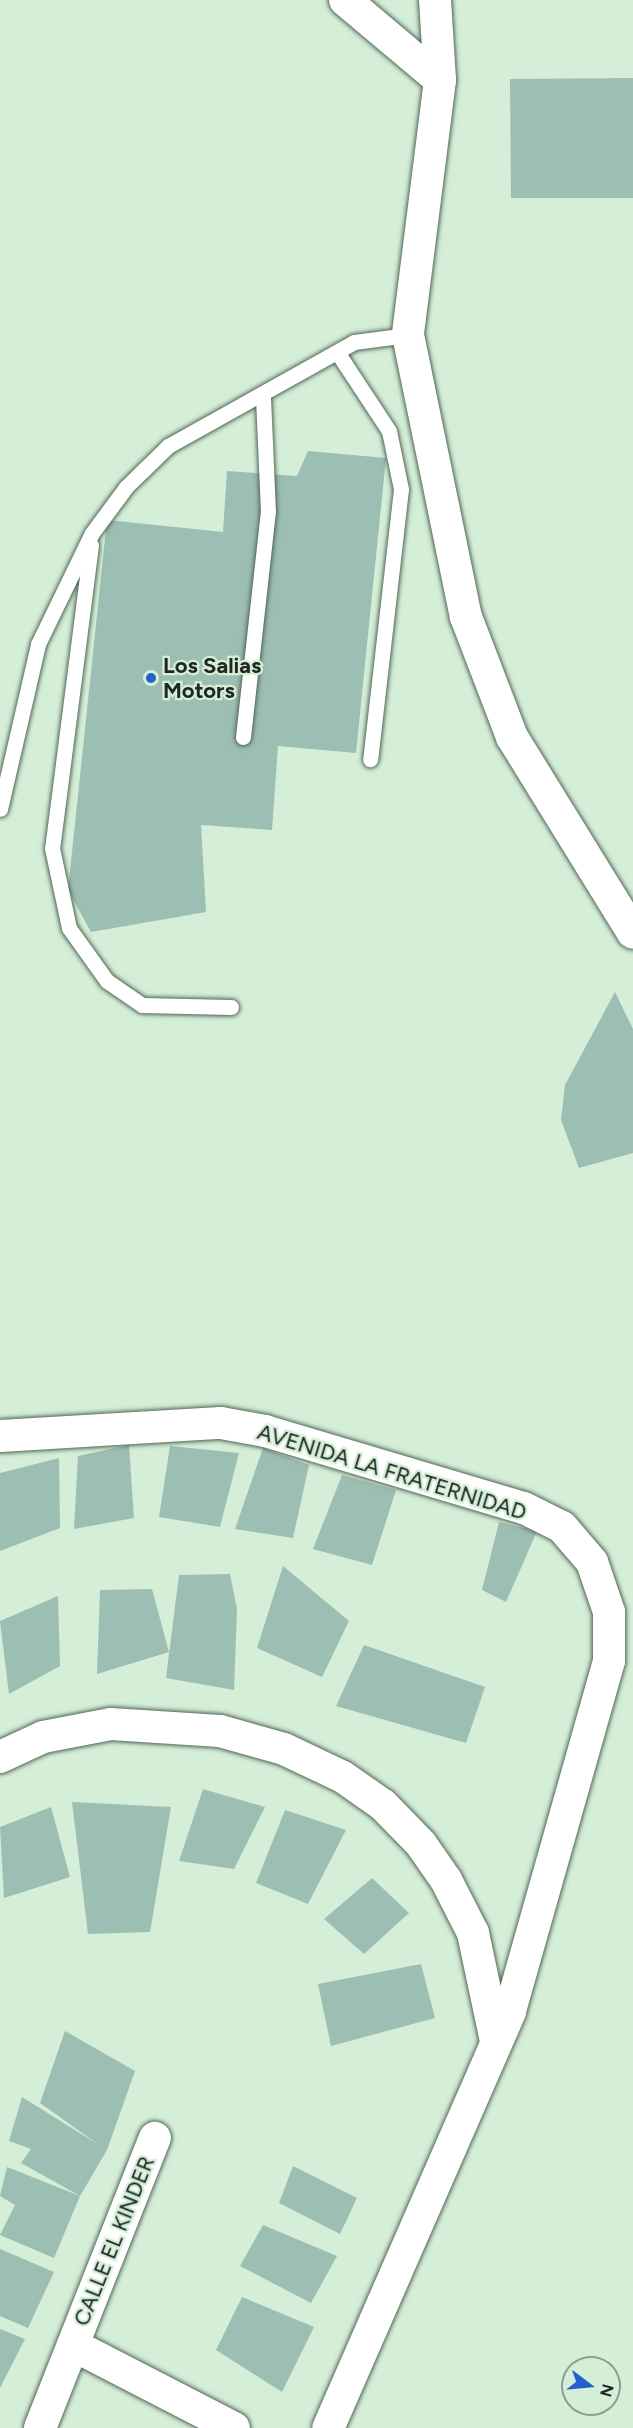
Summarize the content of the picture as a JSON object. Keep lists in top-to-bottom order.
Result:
{
  "streets": {
    "street": ["AVENIDA LA FRATERNIDAD", "CALLE EL KINDER"]
  },
  "places": ["Los Salias Motors"],
  "north": "right"
}
